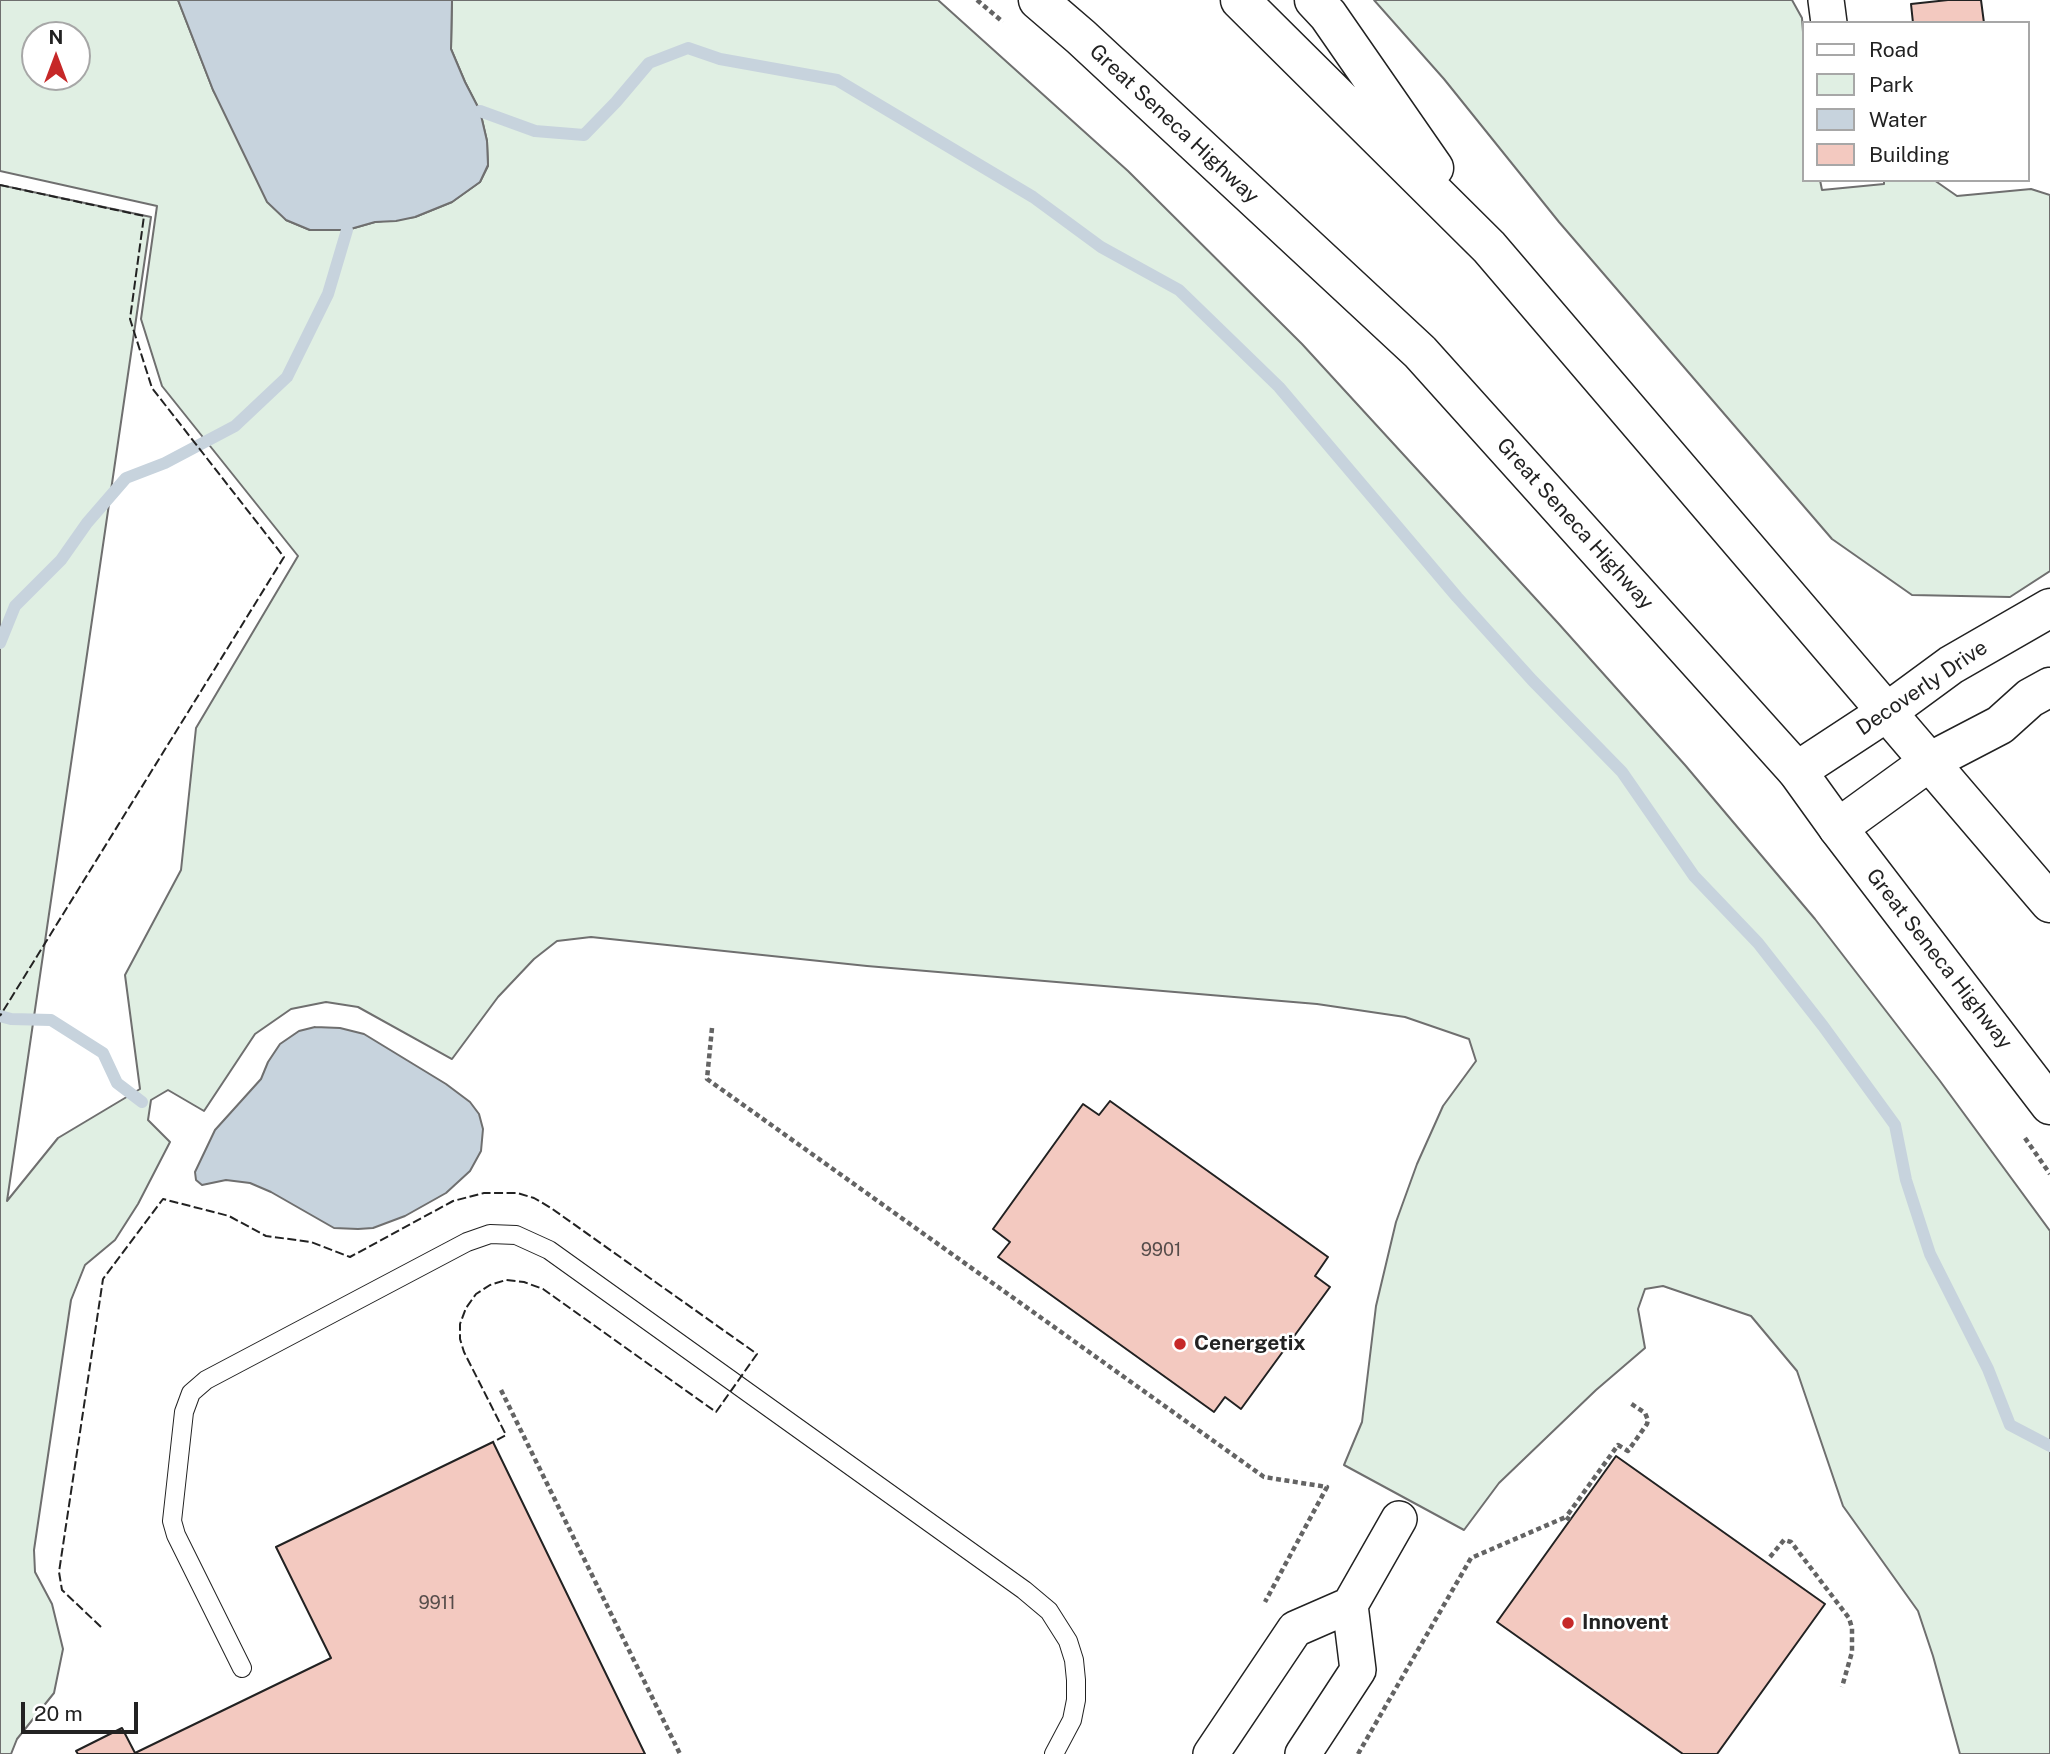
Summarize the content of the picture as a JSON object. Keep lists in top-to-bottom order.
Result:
{
  "streets": {
    "main road": ["Great Seneca Highway", "Decoverly Drive"]
  },
  "crossings": [
    ["Great Seneca Highway", "Decoverly Drive"]
  ],
  "places": ["Cenergetix", "Innovent"],
  "house_numbers": ["9901", "9911"],
  "legend": [
    "Road",
    "Park",
    "Water",
    "Building"
  ],
  "scale_bar": "20 m",
  "north": "top"
}
